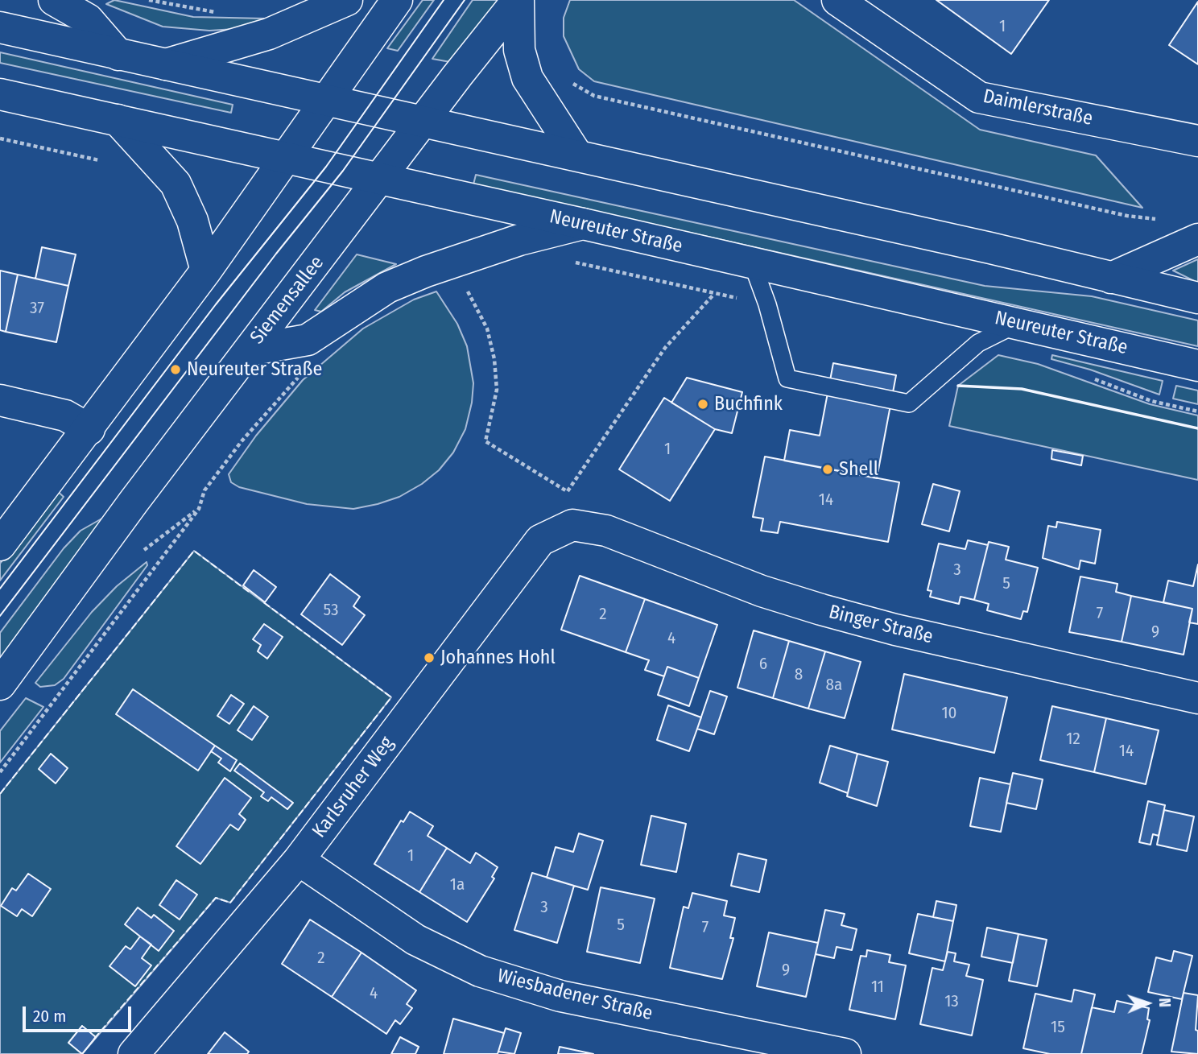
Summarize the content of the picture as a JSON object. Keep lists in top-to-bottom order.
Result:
{
  "streets": {
    "main road": [
      "Daimlerstraße",
      "Neureuter Straße",
      "Siemensallee",
      "Binger Straße",
      "Karlsruher Weg",
      "Wiesbadener Straße"
    ]
  },
  "crossings": [
    ["Neureuter Straße", "Siemensallee"],
    ["Binger Straße", "Karlsruher Weg"],
    ["Karlsruher Weg", "Wiesbadener Straße"]
  ],
  "places": [
    "Neureuter Straße",
    "Buchfink",
    "Shell",
    "Johannes Hohl"
  ],
  "house_numbers": [
    "1",
    "37",
    "1",
    "14",
    "3",
    "5",
    "53",
    "7",
    "2",
    "9",
    "4",
    "6",
    "8",
    "8a",
    "10",
    "12",
    "14",
    "1",
    "1a",
    "3",
    "5",
    "7",
    "2",
    "9",
    "11",
    "4",
    "13",
    "15"
  ],
  "scale_bar": "20 m",
  "north": "right"
}
